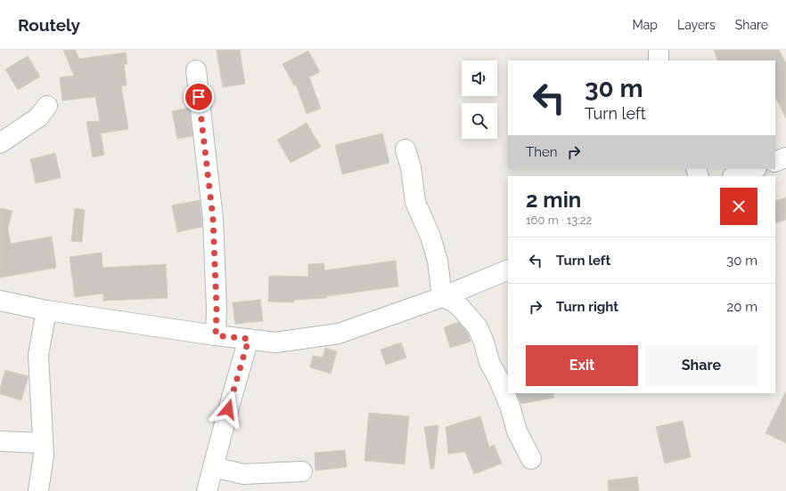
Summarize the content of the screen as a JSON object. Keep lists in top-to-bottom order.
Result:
{
  "page": {
    "header": "Routely",
    "nav": ["Map", "Layers", "Share"],
    "turn": ["30 m", "Turn left"],
    "then": "Then",
    "heading": ["2 min", "160 m · 13:22"],
    "list": [
      {
        "name": "Turn left",
        "value": "30 m"
      },
      {
        "name": "Turn right",
        "value": "20 m"
      }
    ],
    "buttons": ["Exit", "Share"]
  }
}
